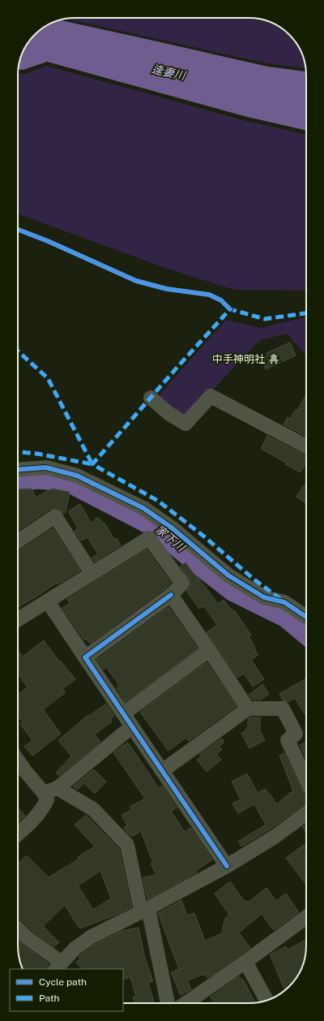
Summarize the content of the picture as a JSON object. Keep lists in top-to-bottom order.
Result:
{
  "water": ["逢妻川", "家下川"],
  "places": {
    "temple": ["中手神明社"]
  },
  "legend": ["Cycle path", "Path"]
}
